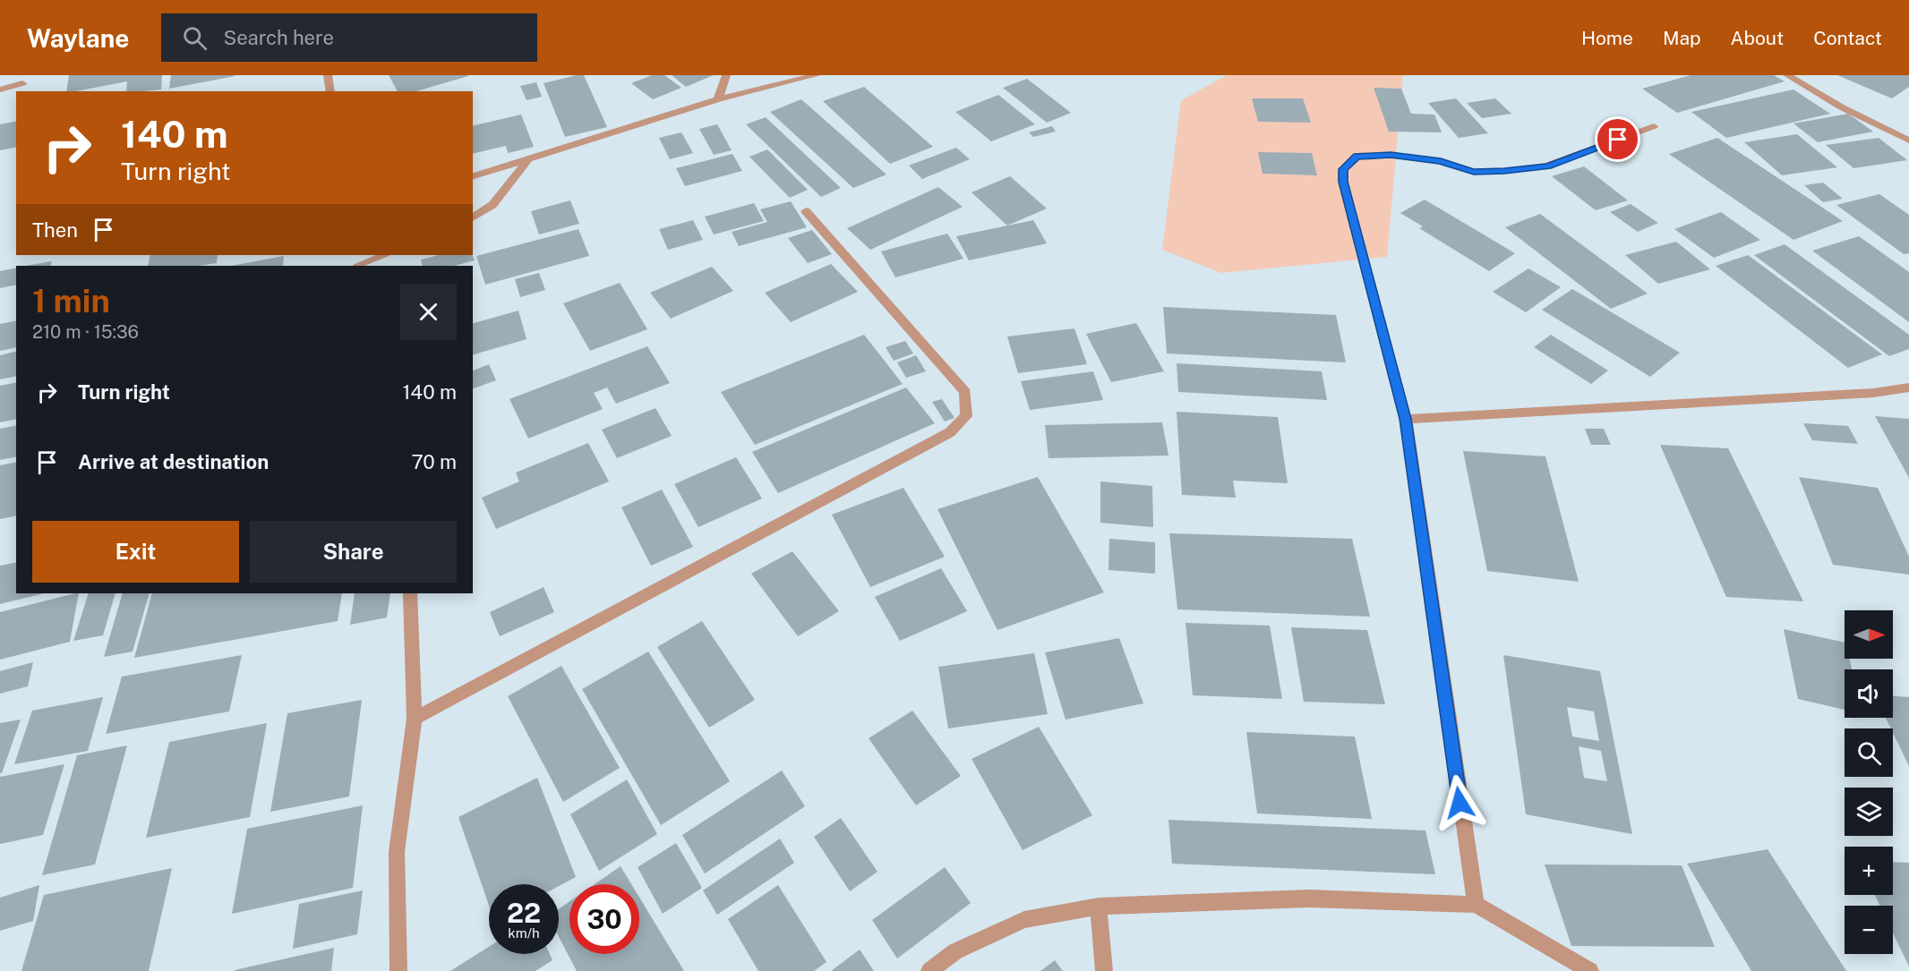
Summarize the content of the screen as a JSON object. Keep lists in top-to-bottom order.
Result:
{
  "north": "right",
  "page": {
    "header": "Waylane",
    "search": "Search here",
    "nav": [
      "Home",
      "Map",
      "About",
      "Contact"
    ],
    "turn": ["140 m", "Turn right"],
    "then": "Then",
    "heading": ["1 min", "210 m · 15:36"],
    "list": [
      {
        "name": "Turn right",
        "value": "140 m"
      },
      {
        "name": "Arrive at destination",
        "value": "70 m"
      }
    ],
    "buttons": ["Exit", "Share"],
    "map_buttons": ["+", "−"],
    "speed": "22 km/h",
    "limit": "30"
  }
}
